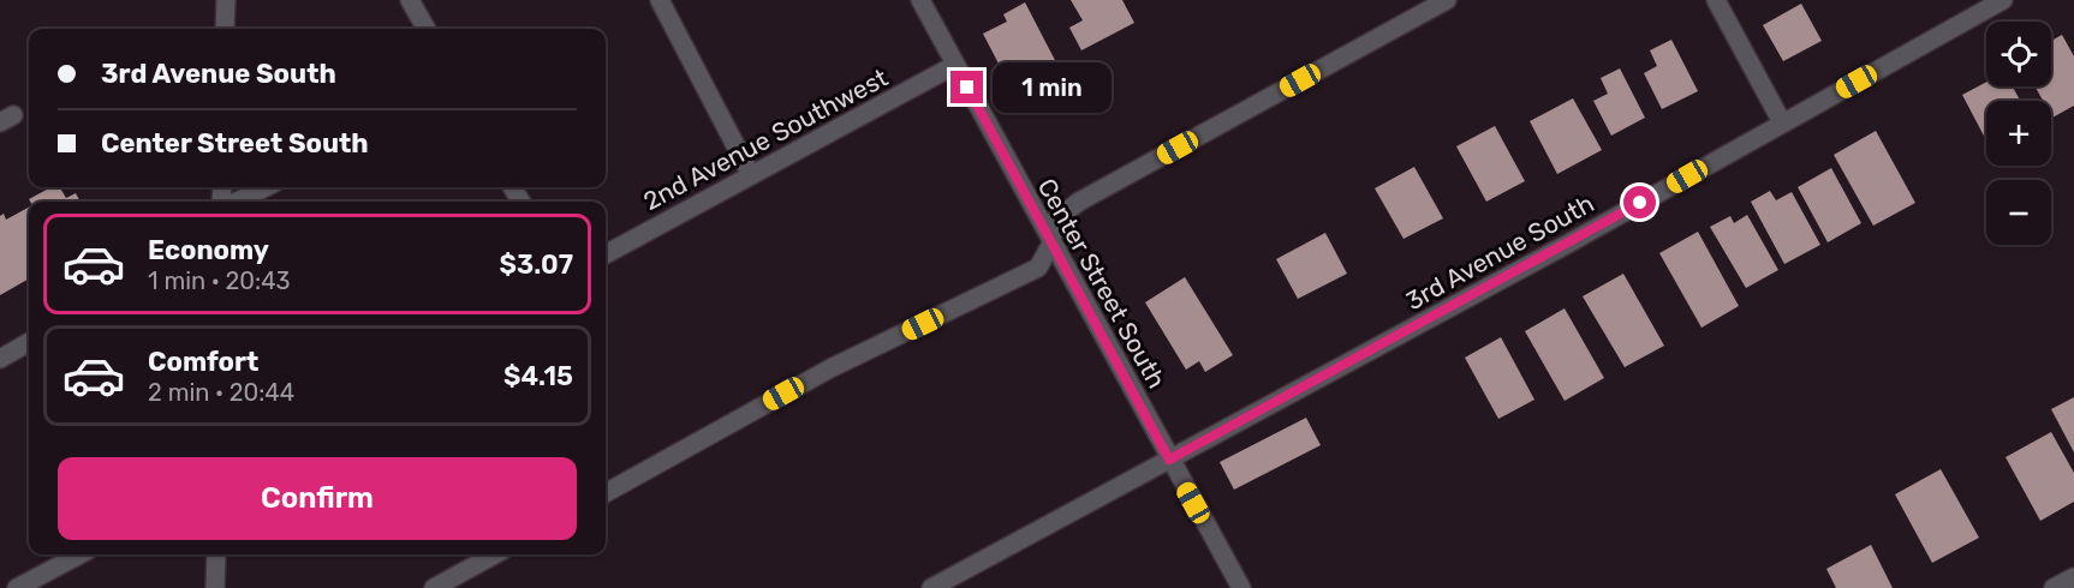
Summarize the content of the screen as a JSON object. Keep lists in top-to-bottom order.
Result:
{
  "streets": {
    "street": ["2nd Avenue Southwest", "3rd Avenue South", "Center Street South"]
  },
  "crossings": [
    ["2nd Avenue Southwest", "Center Street South"],
    ["3rd Avenue South", "Center Street South"]
  ],
  "page": {
    "map_buttons": ["+", "−"],
    "banner": ["3rd Avenue South", "Center Street South"],
    "bubble": "1 min",
    "list": [
      {
        "name": "Economy",
        "note": "1 min · 20:43",
        "value": "$3.07"
      },
      {
        "name": "Comfort",
        "note": "2 min · 20:44",
        "value": "$4.15"
      }
    ],
    "buttons": "Confirm"
  }
}
